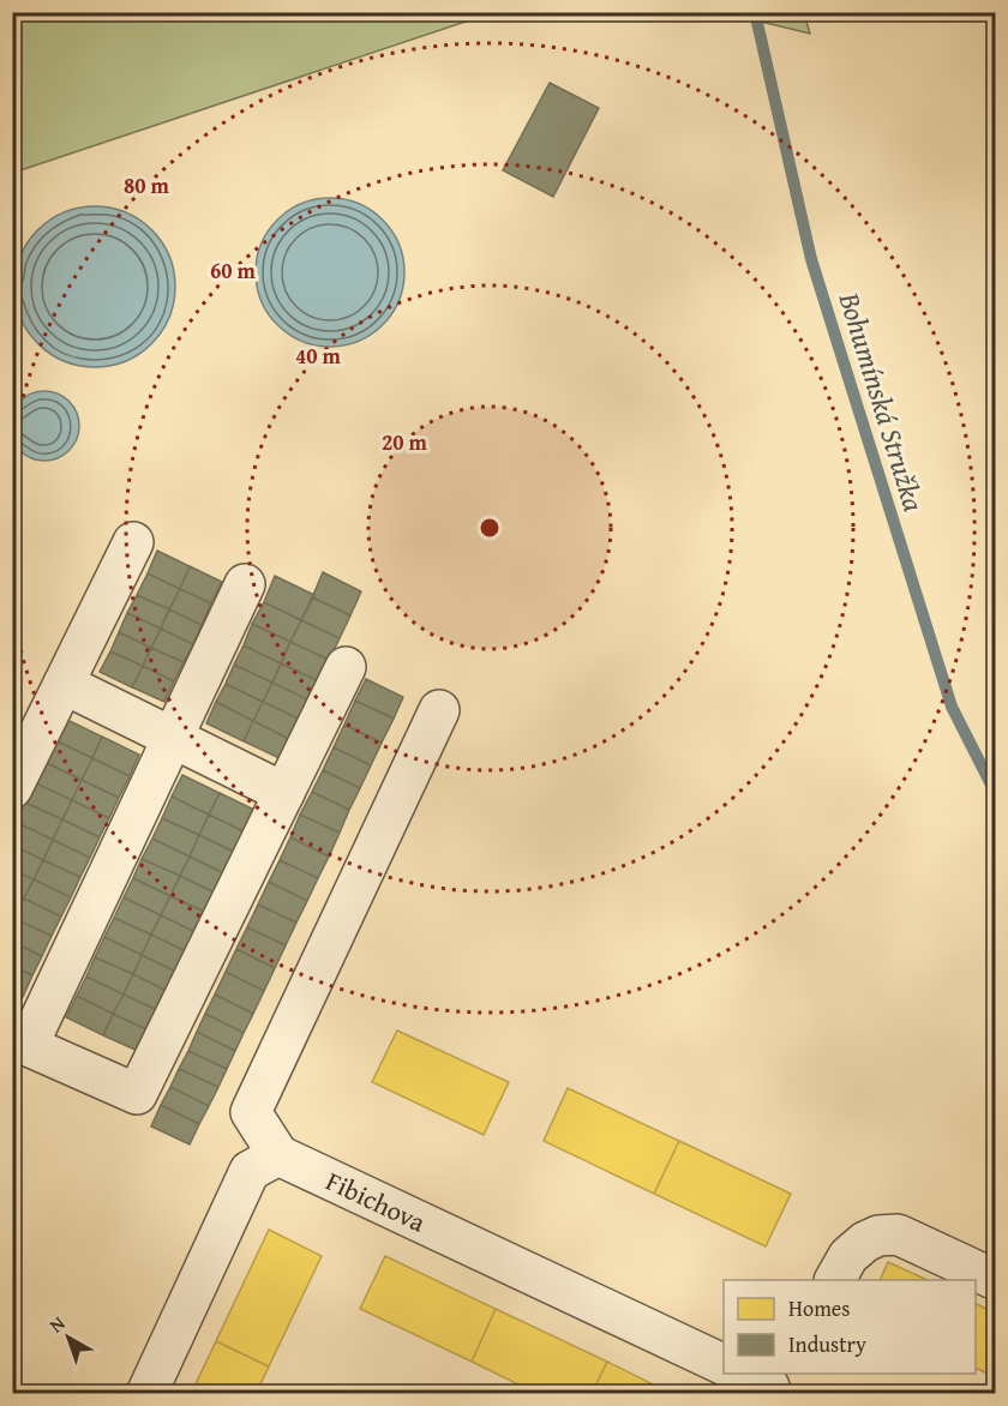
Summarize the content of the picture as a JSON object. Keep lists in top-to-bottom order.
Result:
{
  "streets": {
    "street": ["Fibichova"]
  },
  "water": ["Bohumínská Stružka"],
  "legend": ["Homes", "Industry"],
  "north": "top left",
  "rings": [
    "80 m",
    "60 m",
    "40 m",
    "20 m"
  ]
}
